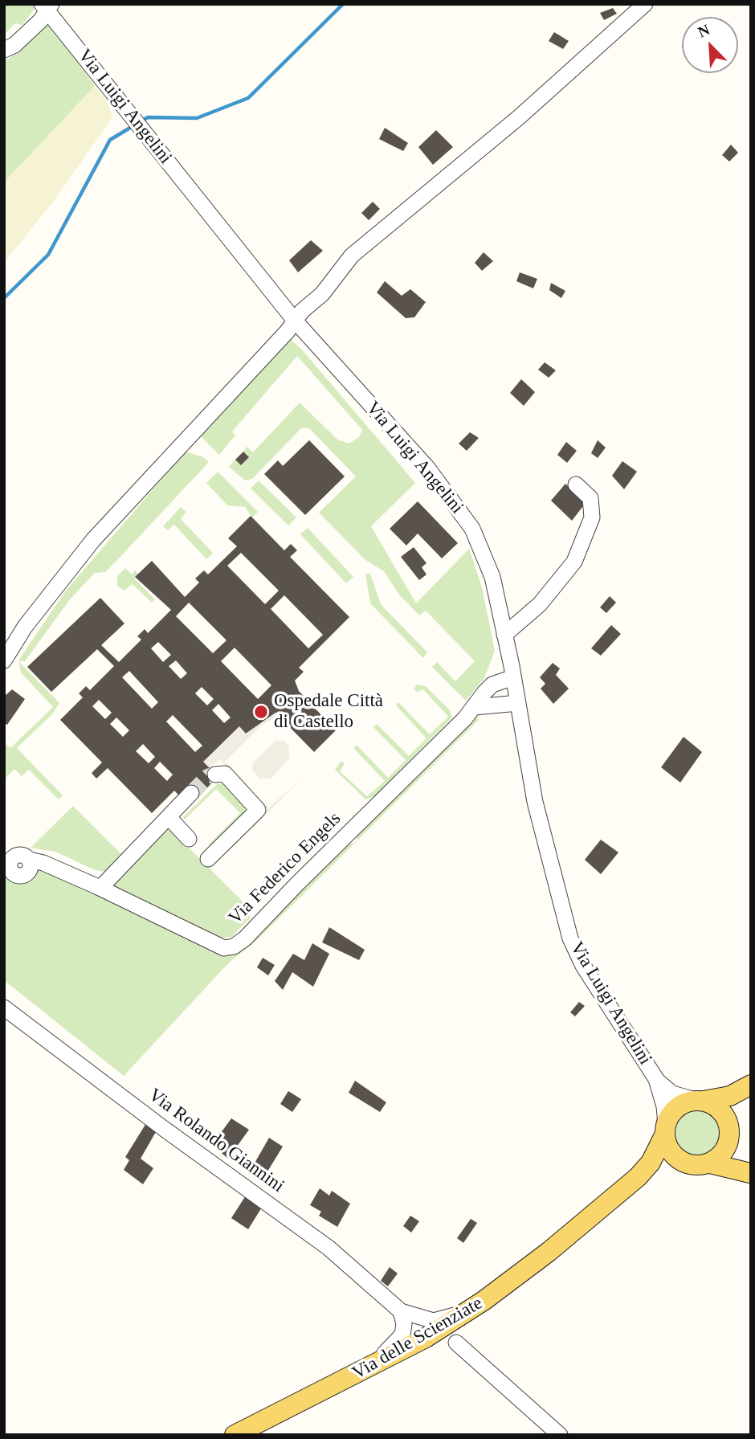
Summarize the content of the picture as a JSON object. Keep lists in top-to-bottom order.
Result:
{
  "streets": {
    "main road": ["Via delle Scienziate"],
    "street": ["Via Luigi Angelini", "Via Federico Engels", "Via Rolando Giannini"]
  },
  "crossings": [
    ["Via Luigi Angelini", "Via Federico Engels"],
    ["Via Luigi Angelini", "Via delle Scienziate"],
    ["Via Rolando Giannini", "Via delle Scienziate"]
  ],
  "places": ["Ospedale Città di Castello"],
  "north": "top left"
}
